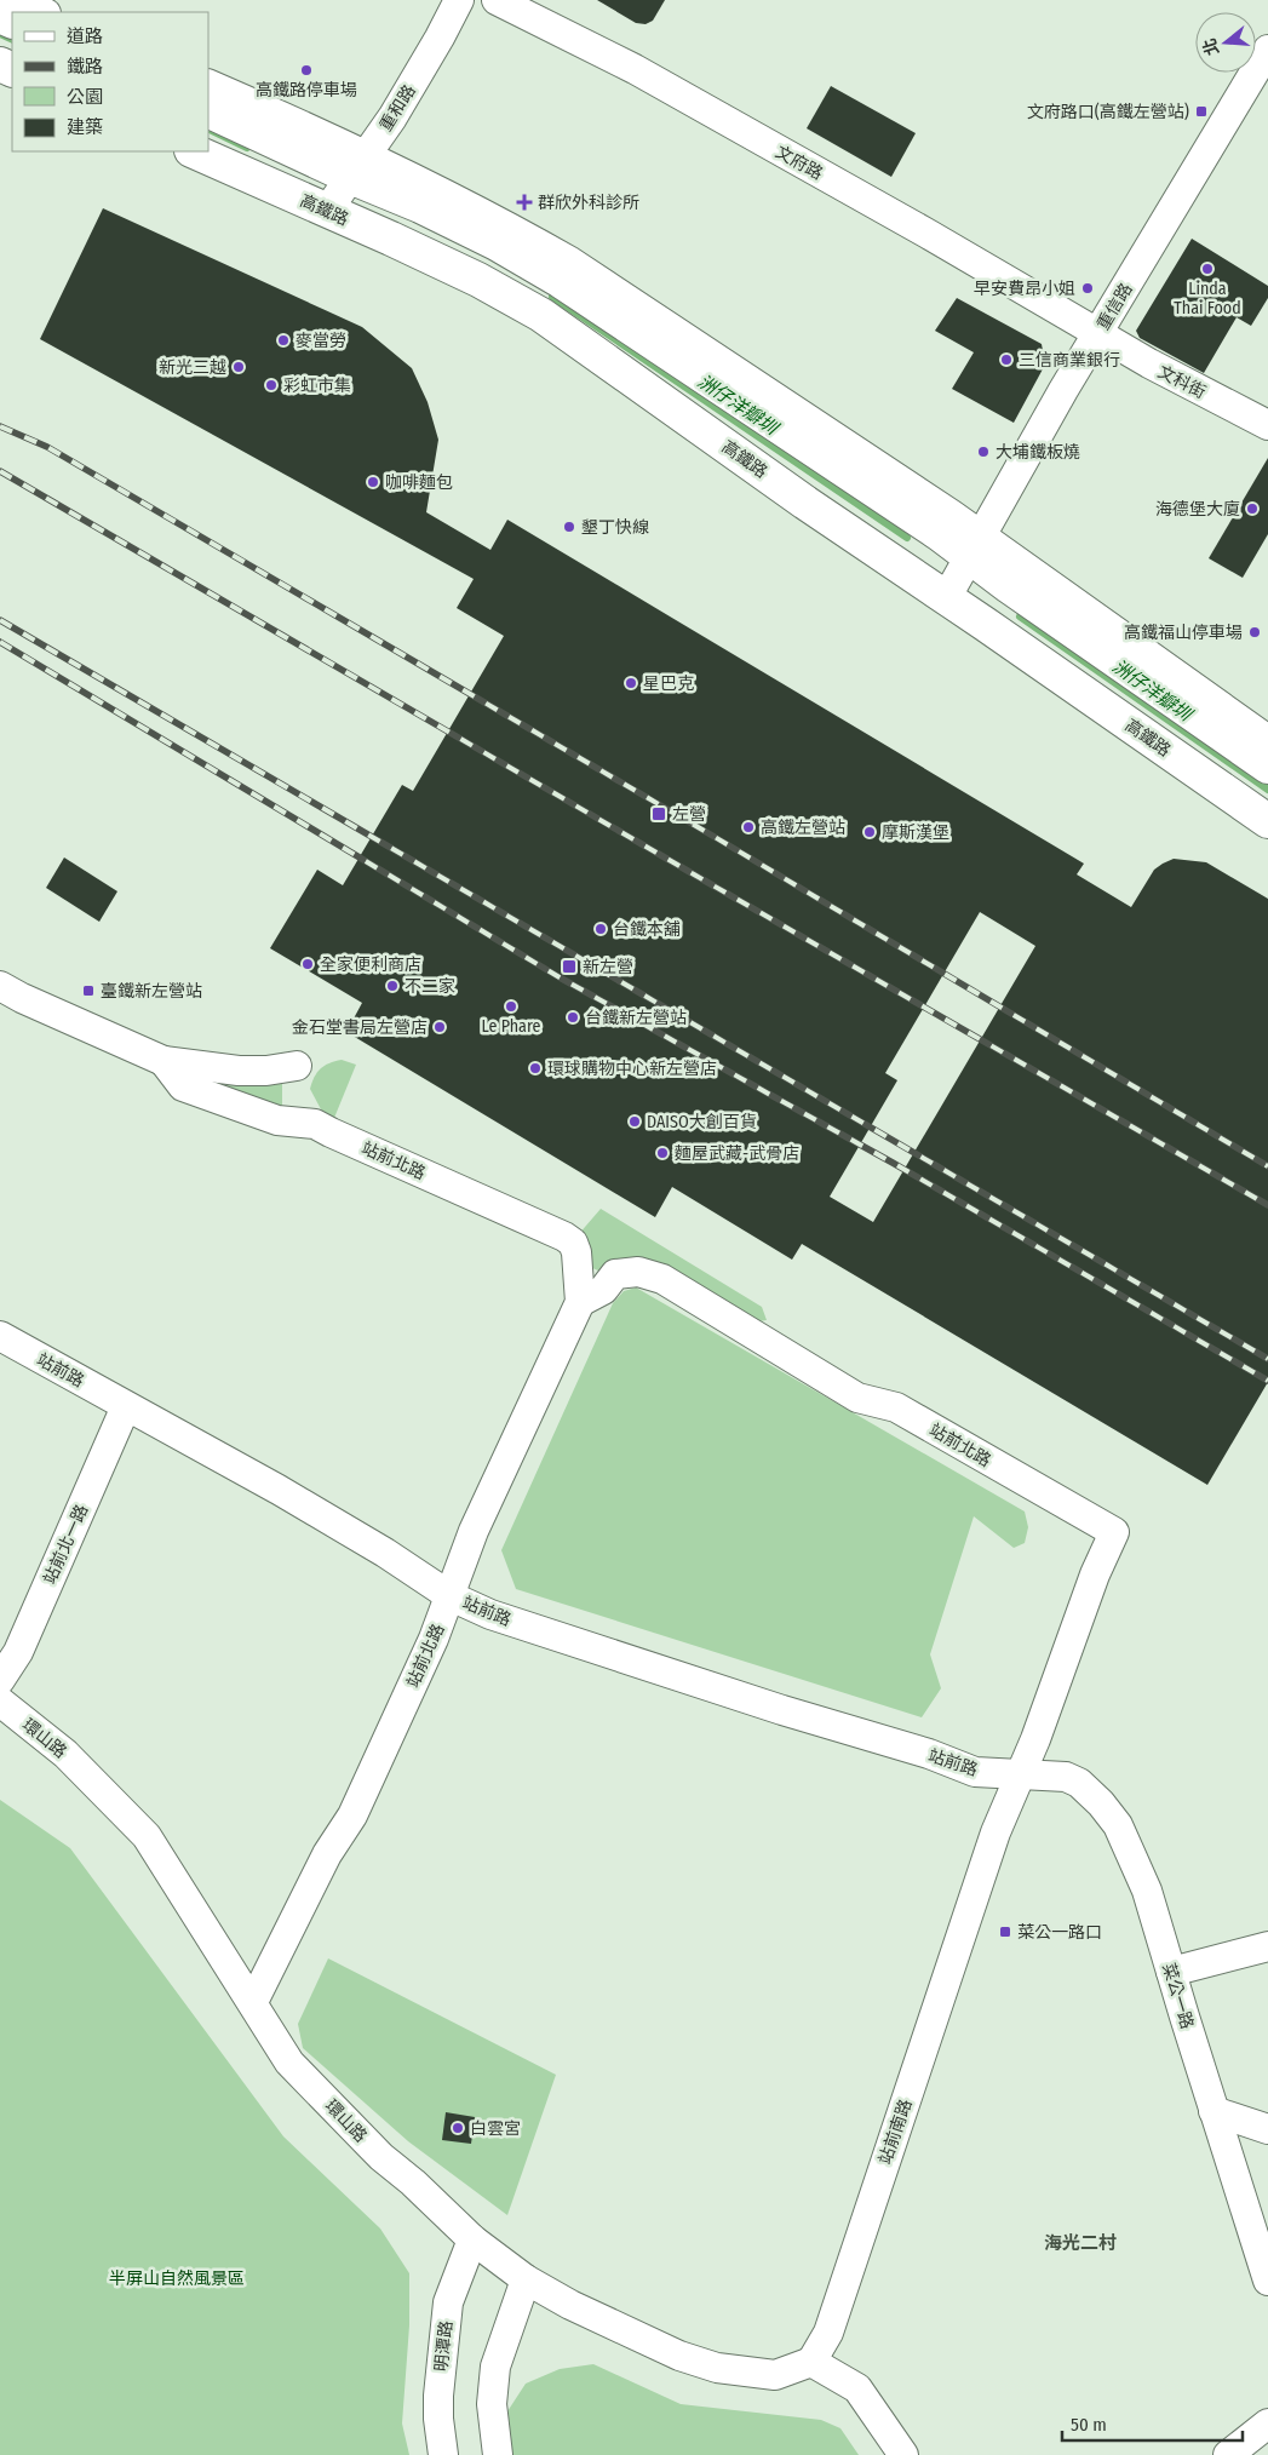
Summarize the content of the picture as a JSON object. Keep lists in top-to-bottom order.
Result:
{
  "streets": {
    "street": [
      "重和路",
      "文府路",
      "高鐵路",
      "重信路",
      "文科街",
      "站前北路",
      "站前路",
      "站前北一路",
      "環山路",
      "菜公一路",
      "站前南路",
      "明潭路"
    ]
  },
  "crossings": [
    ["重和路", "高鐵路"],
    ["文府路", "重信路"],
    ["文府路", "文科街"],
    ["高鐵路", "重信路"],
    ["重信路", "文科街"],
    ["站前北路", "站前路"],
    ["站前北路", "環山路"],
    ["站前北路", "菜公一路"],
    ["站前北路", "站前南路"],
    ["站前路", "站前北一路"],
    ["站前路", "菜公一路"],
    ["站前路", "站前南路"],
    ["環山路", "站前南路"],
    ["環山路", "明潭路"],
    ["菜公一路", "站前南路"]
  ],
  "districts": ["海光二村"],
  "water": ["洲仔洋瓣圳"],
  "parks": ["半屏山自然風景區"],
  "places": {
    "other": [
      "高鐵路停車場",
      "Linda Thai Food",
      "早安費昂小姐",
      "麥當勞",
      "三信商業銀行",
      "新光三越",
      "彩虹市集",
      "大埔鐵板燒",
      "咖啡麵包",
      "海德堡大廈",
      "墾丁快線",
      "高鐵福山停車場",
      "星巴克",
      "高鐵左營站",
      "摩斯漢堡",
      "台鐵本舖",
      "全家便利商店",
      "不二家",
      "Le Phare",
      "台鐵新左營站",
      "金石堂書局左營店",
      "環球購物中心新左營店",
      "DAISO大創百貨",
      "麵屋武藏-武骨店",
      "白雲宮"
    ],
    "transit": [
      "文府路口(高鐵左營站)",
      "左營",
      "新左營",
      "臺鐵新左營站",
      "菜公一路口"
    ],
    "health": ["群欣外科診所"]
  },
  "legend": [
    "道路",
    "鐵路",
    "公園",
    "建築"
  ],
  "scale_bar": "50 m",
  "north": "left"
}
